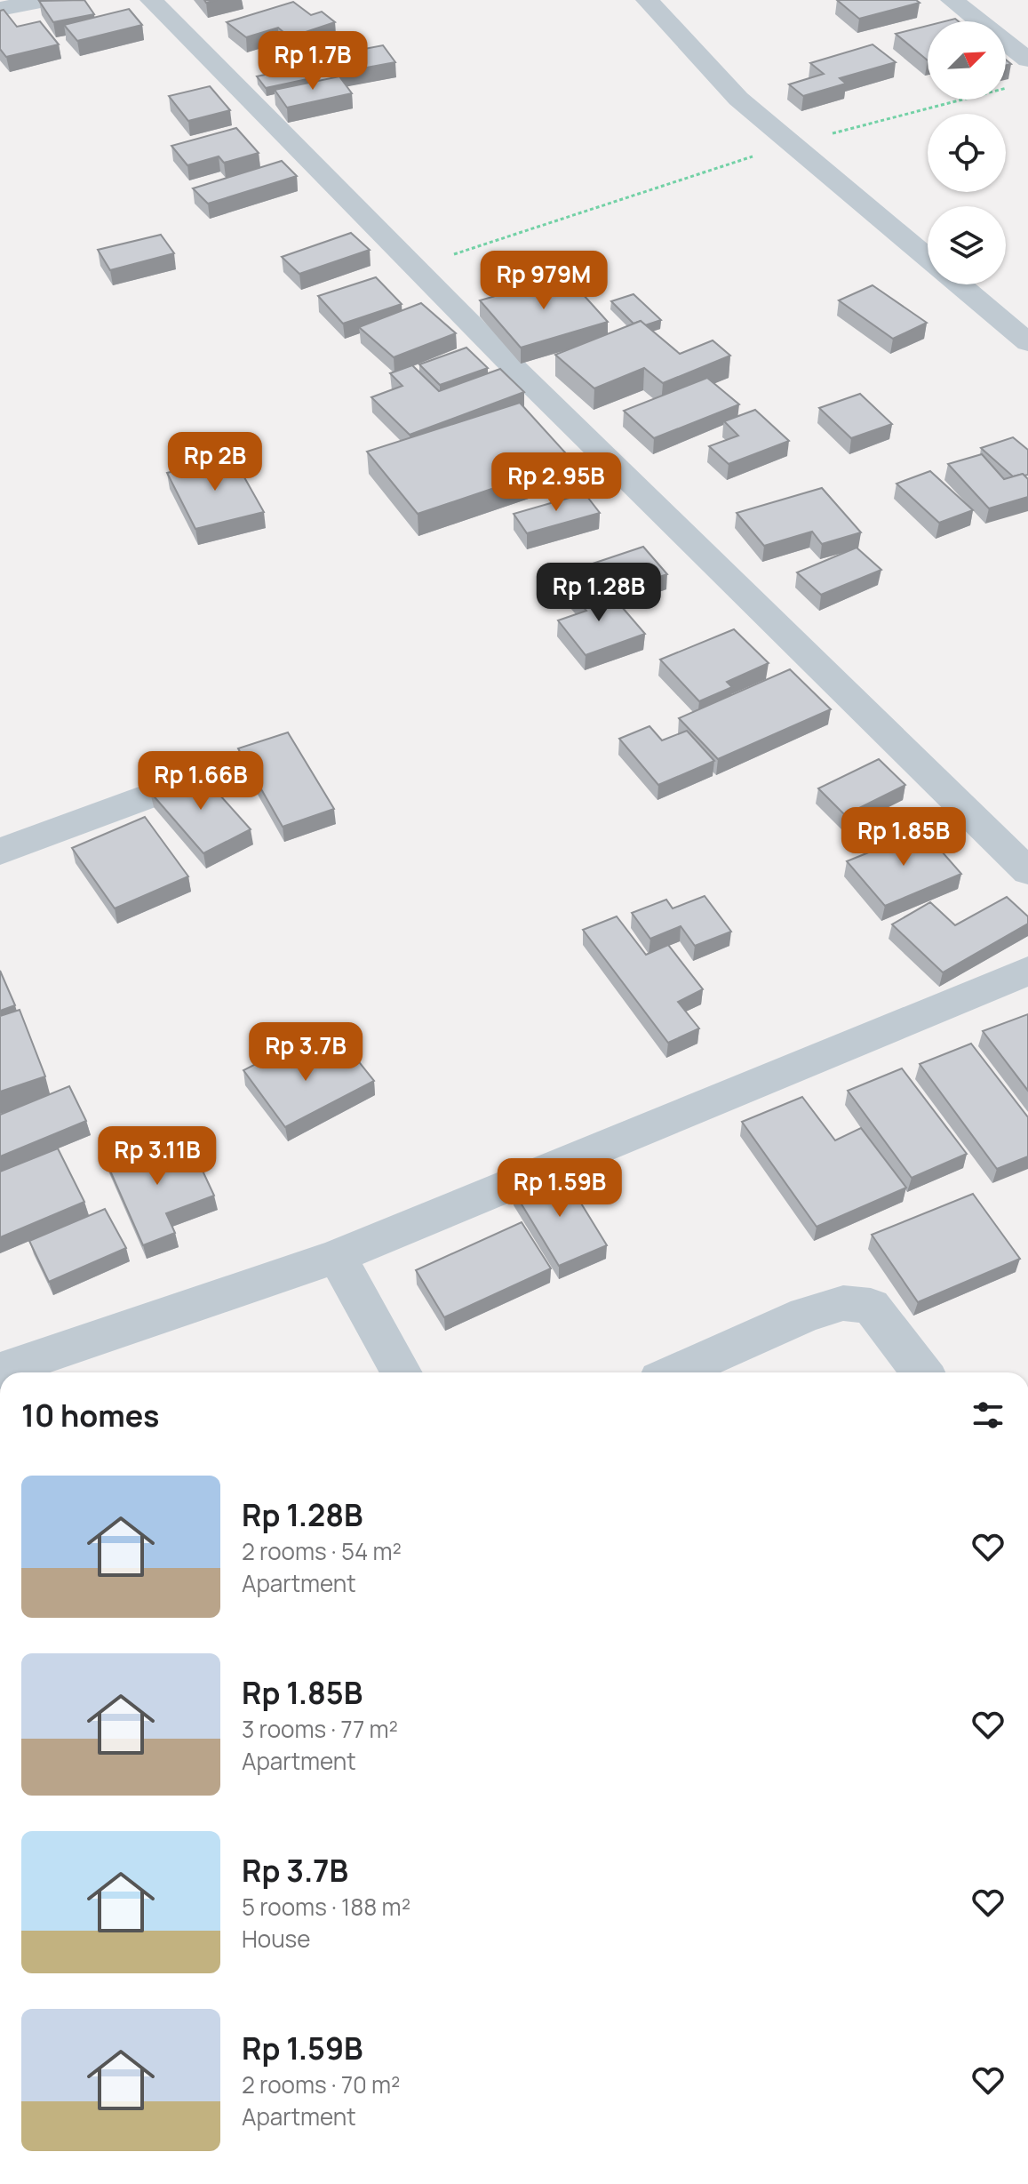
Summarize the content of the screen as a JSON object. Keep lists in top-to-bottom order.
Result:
{
  "north": "top right",
  "page": {
    "price": [
      "Rp 1.7B",
      "Rp 979M",
      "Rp 2B",
      "Rp 2.95B",
      "Rp 1.28B",
      "Rp 1.66B",
      "Rp 1.85B",
      "Rp 3.7B",
      "Rp 3.11B",
      "Rp 1.59B"
    ],
    "heading": "10 homes",
    "list": [
      {
        "name": "Rp 1.28B",
        "note": "2 rooms · 54 m² · Apartment"
      },
      {
        "name": "Rp 1.85B",
        "note": "3 rooms · 77 m² · Apartment"
      },
      {
        "name": "Rp 3.7B",
        "note": "5 rooms · 188 m² · House"
      },
      {
        "name": "Rp 1.59B",
        "note": "2 rooms · 70 m² · Apartment"
      }
    ]
  }
}
